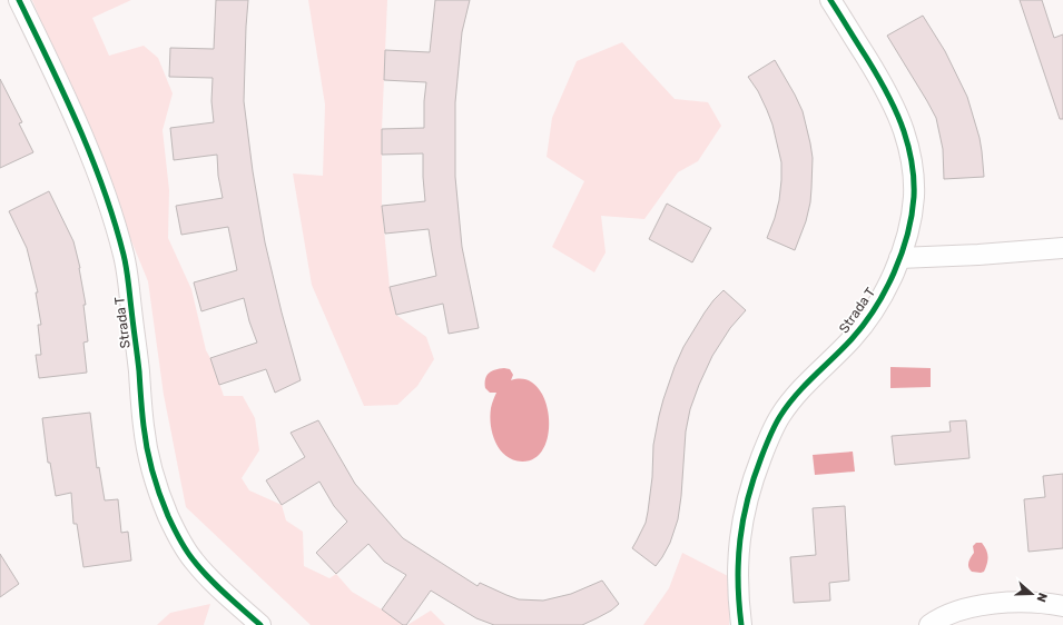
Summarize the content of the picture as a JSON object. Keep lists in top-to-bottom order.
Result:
{
  "streets": {
    "street": ["Strada T"]
  },
  "north": "right"
}
